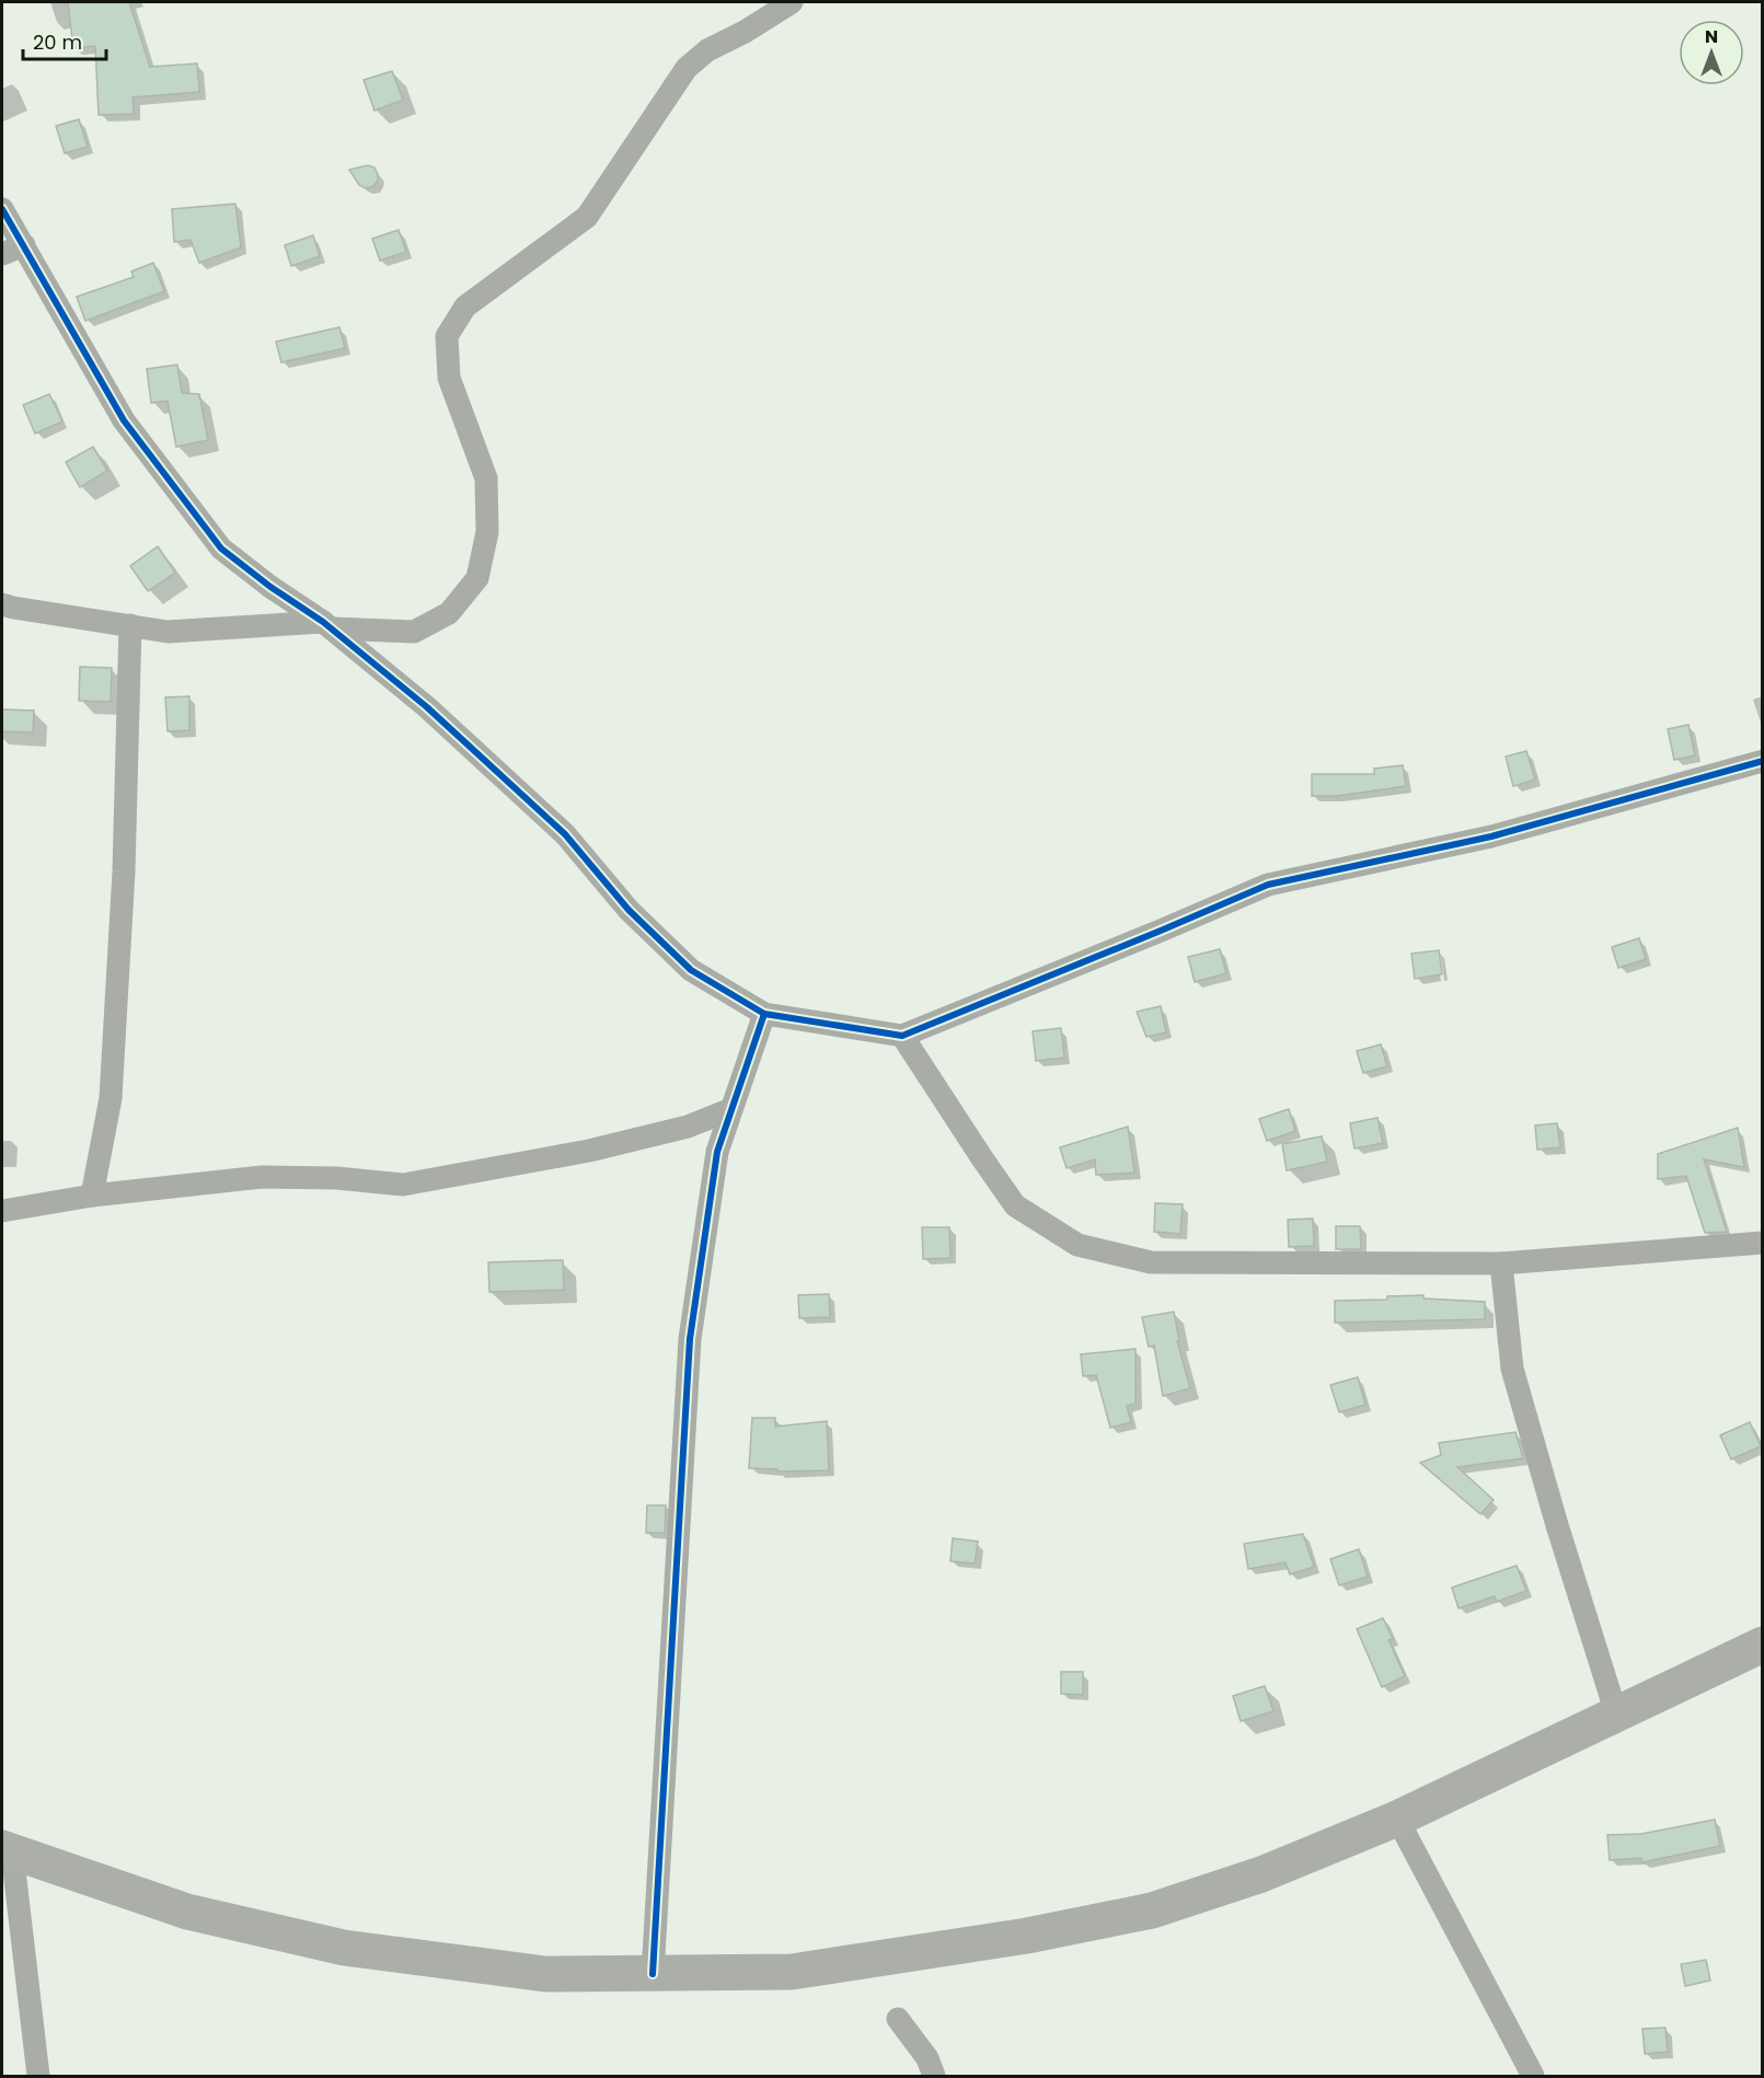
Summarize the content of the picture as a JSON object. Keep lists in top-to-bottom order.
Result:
{
  "scale_bar": "20 m",
  "north": "top"
}
